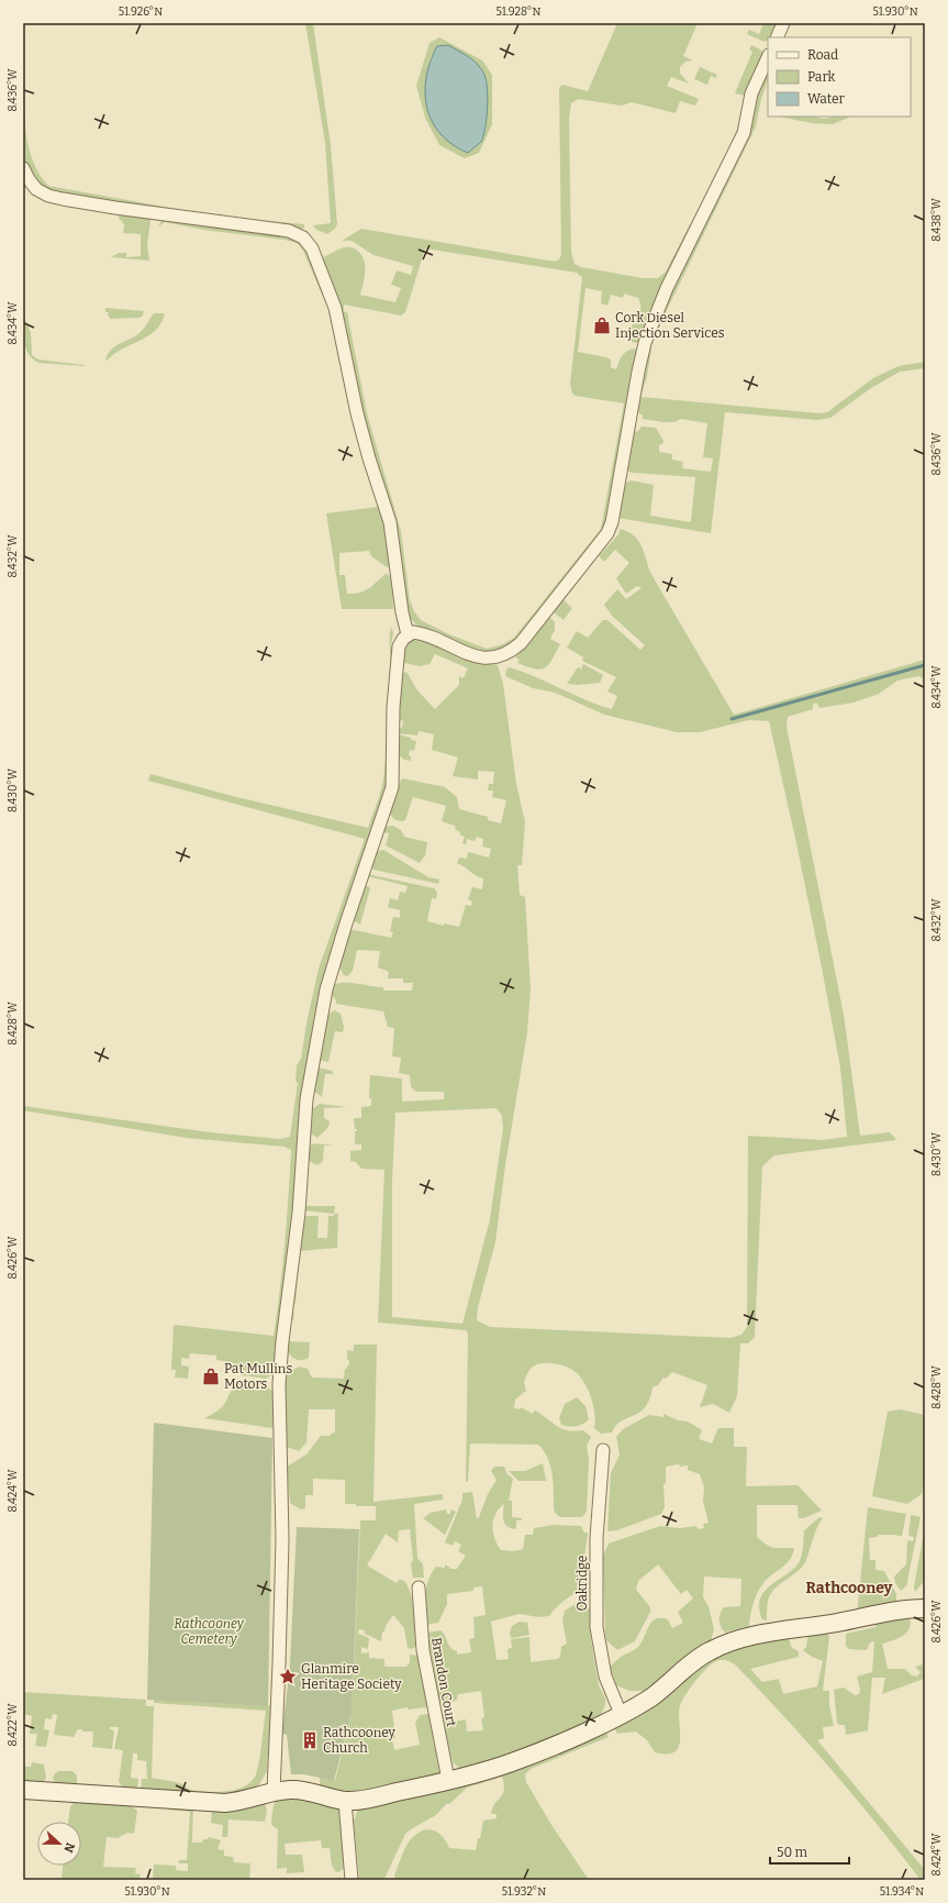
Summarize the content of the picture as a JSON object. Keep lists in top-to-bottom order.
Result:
{
  "streets": {
    "street": ["Oakridge", "Brandon Court"]
  },
  "districts": ["Rathcooney"],
  "parks": ["Rathcooney Cemetery"],
  "places": {
    "shop": ["Cork Diesel Injection Services", "Pat Mullins Motors"],
    "place": ["Glanmire Heritage Society"],
    "building": ["Rathcooney Church"]
  },
  "legend": ["Road", "Park", "Water"],
  "scale_bar": "50 m",
  "north": "right",
  "coordinates": [
    "51.926°N",
    "51.928°N",
    "51.930°N",
    "8.436°W",
    "8.438°W",
    "8.434°W",
    "8.432°W",
    "8.430°W",
    "8.428°W",
    "8.426°W",
    "8.424°W",
    "8.422°W",
    "51.932°N",
    "51.934°N"
  ]
}
